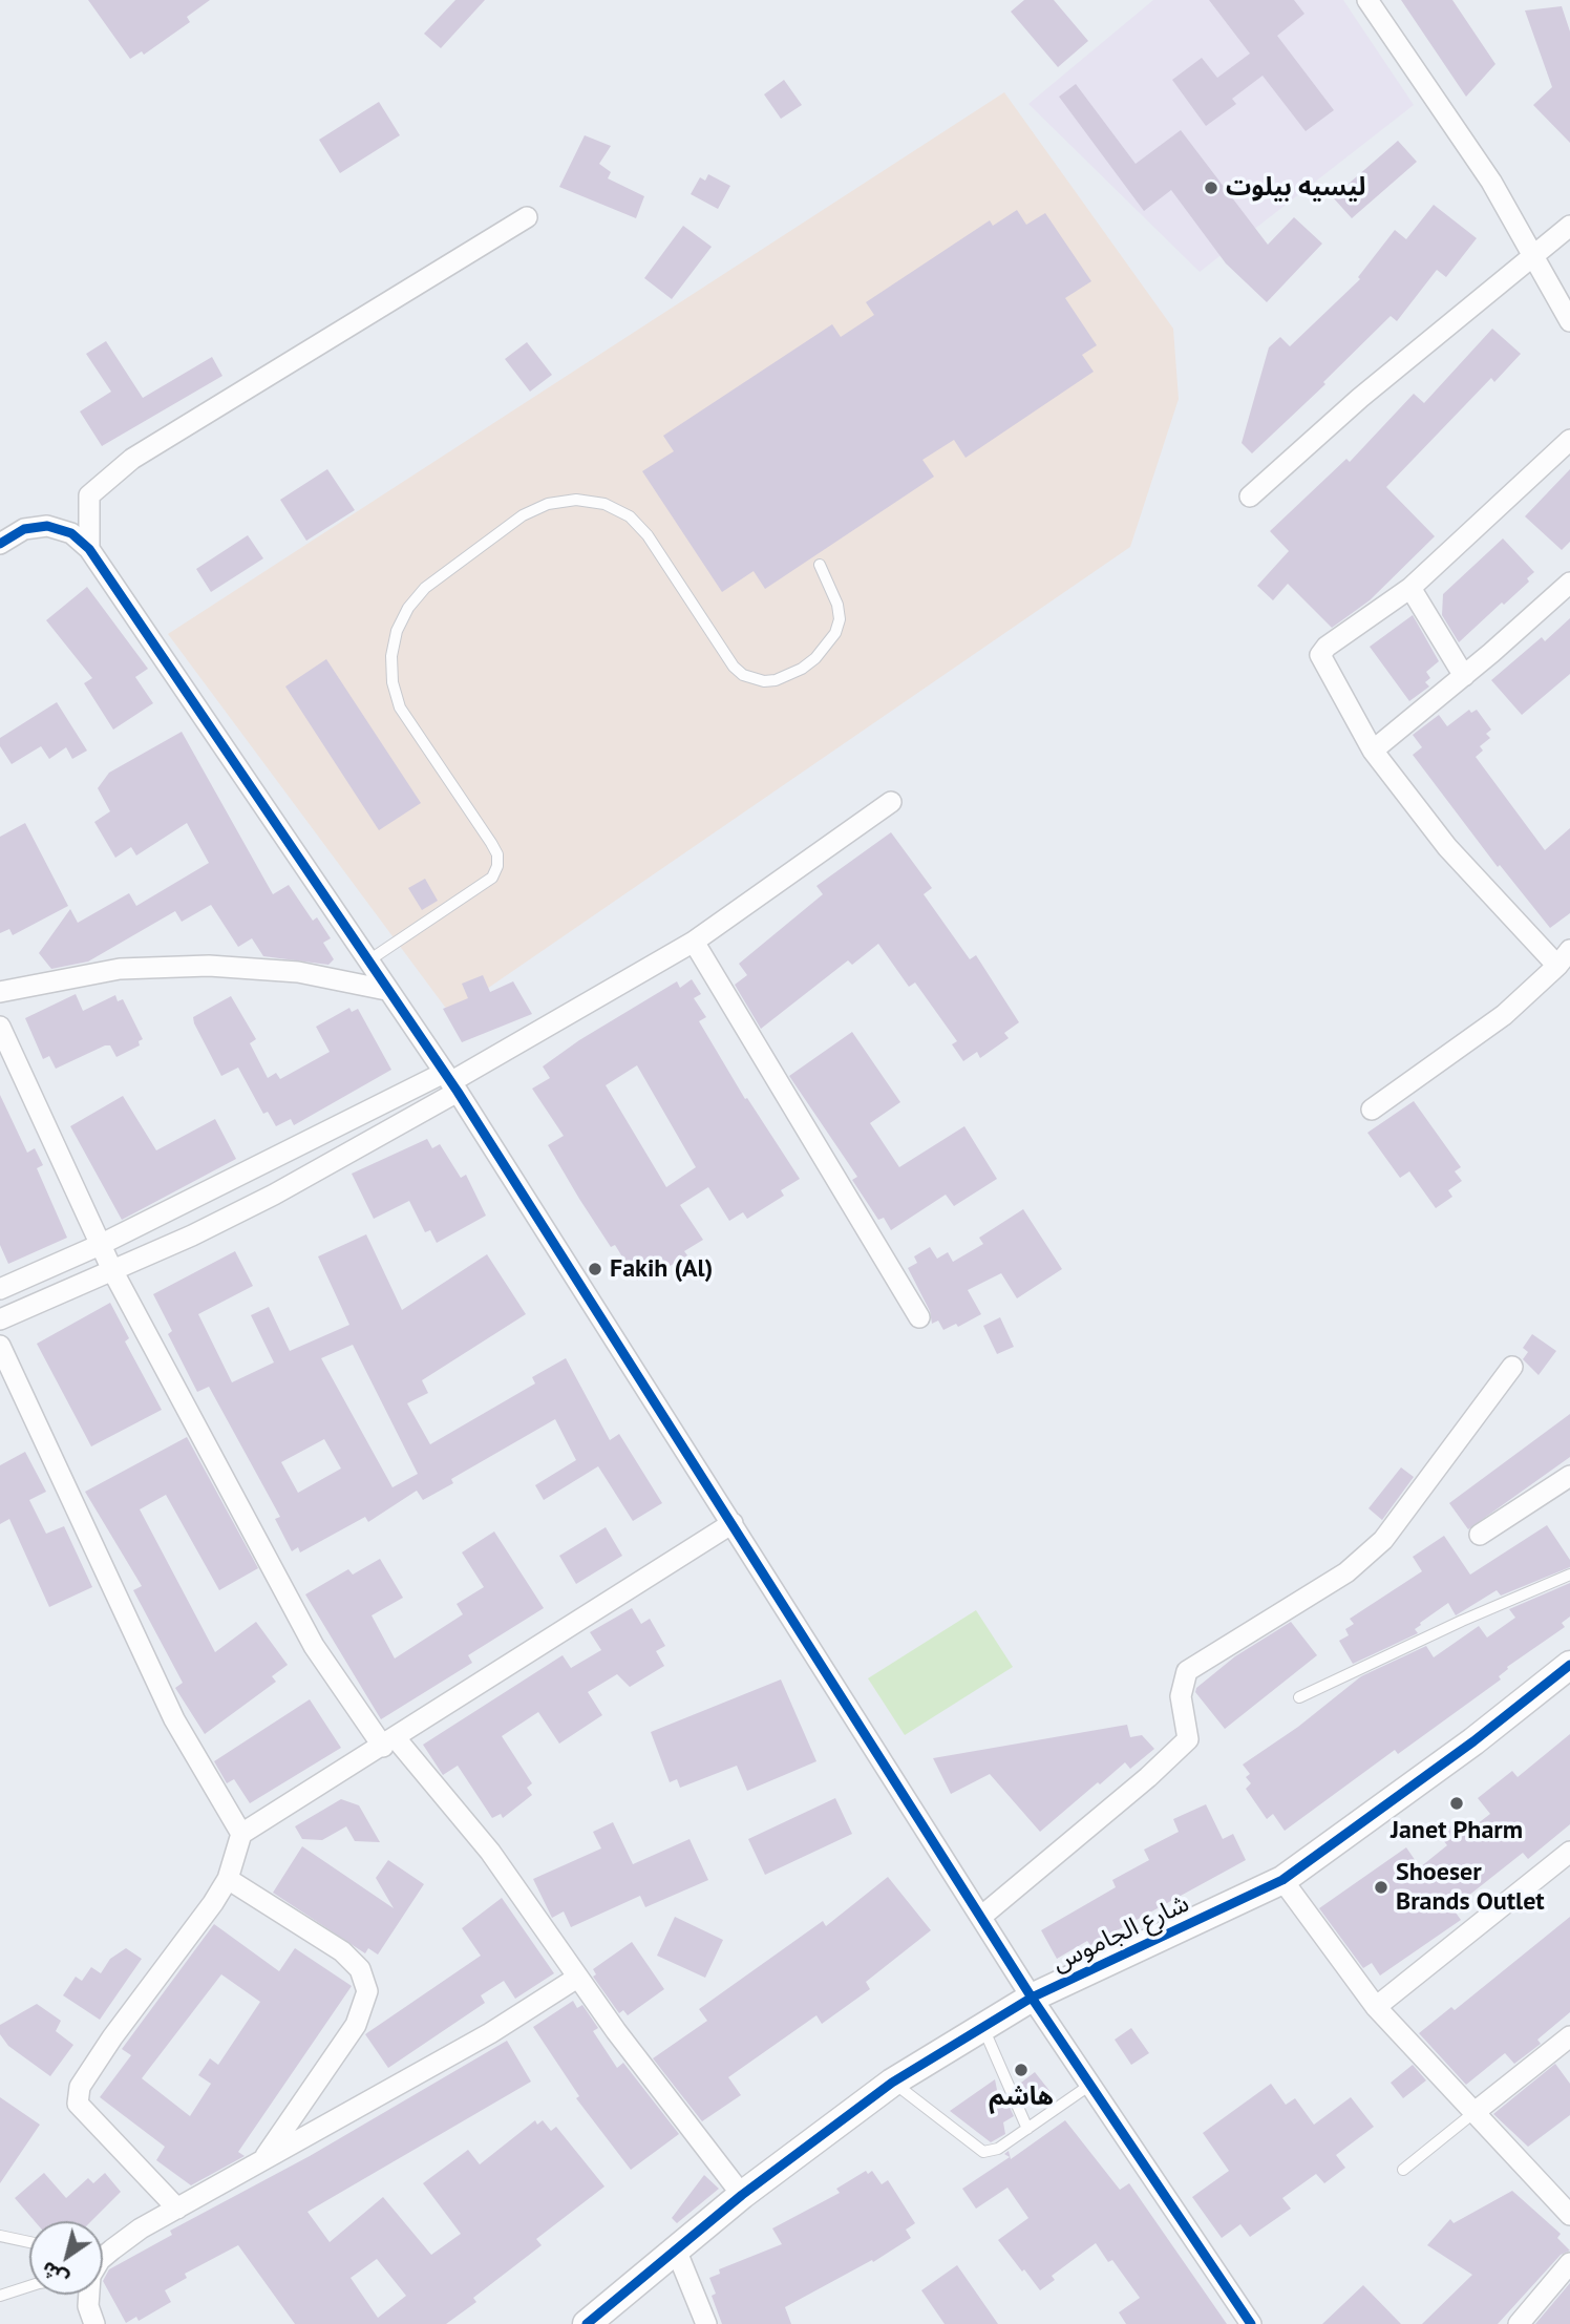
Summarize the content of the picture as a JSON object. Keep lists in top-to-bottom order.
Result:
{
  "streets": {
    "street": ["شارع الجاموس"]
  },
  "places": [
    "ليسيه بيلوت",
    "Fakih (Al)",
    "Janet Pharm",
    "Shoeser Brands Outlet",
    "هاشم"
  ],
  "north": "bottom left"
}
